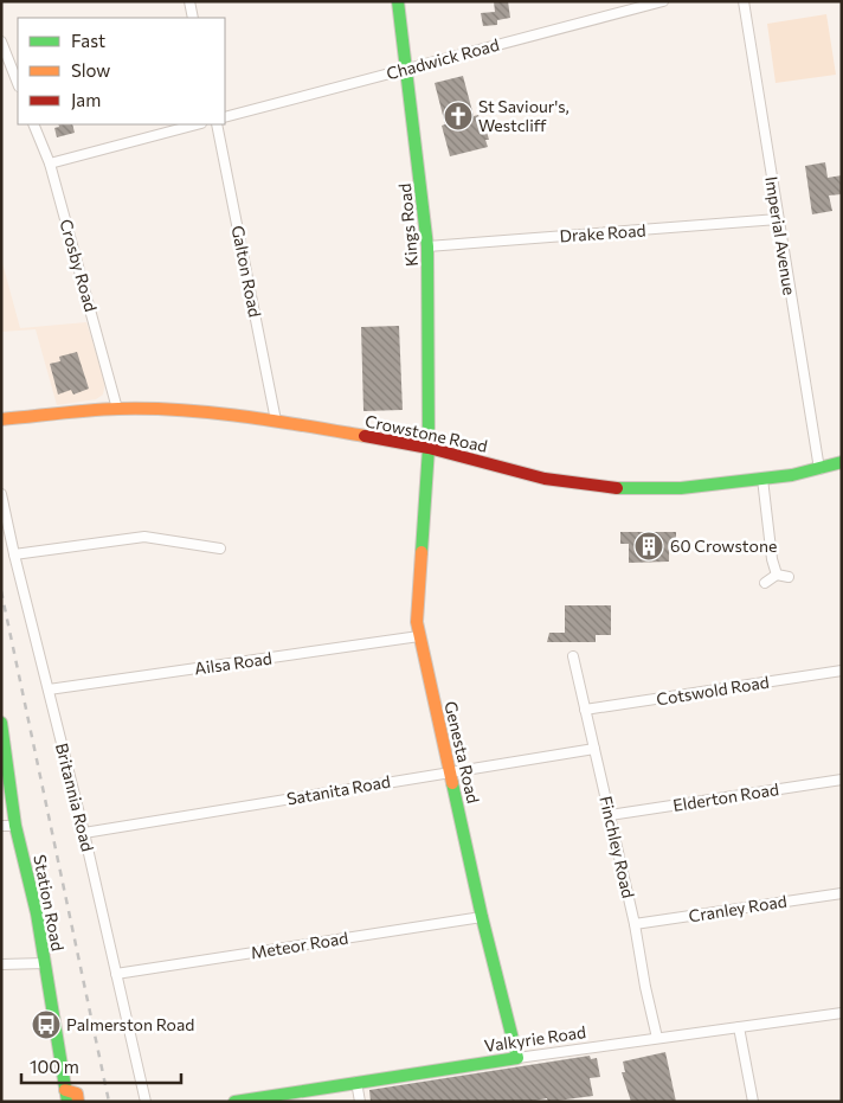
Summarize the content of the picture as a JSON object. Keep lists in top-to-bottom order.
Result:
{
  "streets": {
    "street": [
      "Chadwick Road",
      "Kings Road",
      "Drake Road",
      "Imperial Avenue",
      "Crosby Road",
      "Galton Road",
      "Crowstone Road",
      "Ailsa Road",
      "Cotswold Road",
      "Genesta Road",
      "Satanita Road",
      "Britannia Road",
      "Elderton Road",
      "Finchley Road",
      "Station Road",
      "Cranley Road",
      "Meteor Road",
      "Valkyrie Road"
    ]
  },
  "crossings": [
    ["Chadwick Road", "Kings Road"],
    ["Kings Road", "Drake Road"],
    ["Kings Road", "Crowstone Road"],
    ["Kings Road", "Genesta Road"],
    ["Drake Road", "Imperial Avenue"],
    ["Imperial Avenue", "Crowstone Road"],
    ["Crosby Road", "Crowstone Road"],
    ["Galton Road", "Crowstone Road"],
    ["Crowstone Road", "Genesta Road"],
    ["Ailsa Road", "Genesta Road"],
    ["Ailsa Road", "Britannia Road"],
    ["Cotswold Road", "Finchley Road"],
    ["Genesta Road", "Satanita Road"],
    ["Genesta Road", "Meteor Road"],
    ["Genesta Road", "Valkyrie Road"],
    ["Satanita Road", "Britannia Road"],
    ["Satanita Road", "Finchley Road"],
    ["Britannia Road", "Meteor Road"],
    ["Elderton Road", "Finchley Road"],
    ["Finchley Road", "Cranley Road"],
    ["Finchley Road", "Valkyrie Road"]
  ],
  "places": {
    "church": ["St Saviour's, Westcliff"],
    "building": ["60 Crowstone"],
    "bus stop": ["Palmerston Road"]
  },
  "legend": ["Fast", "Slow", "Jam"],
  "scale_bar": "100 m"
}
